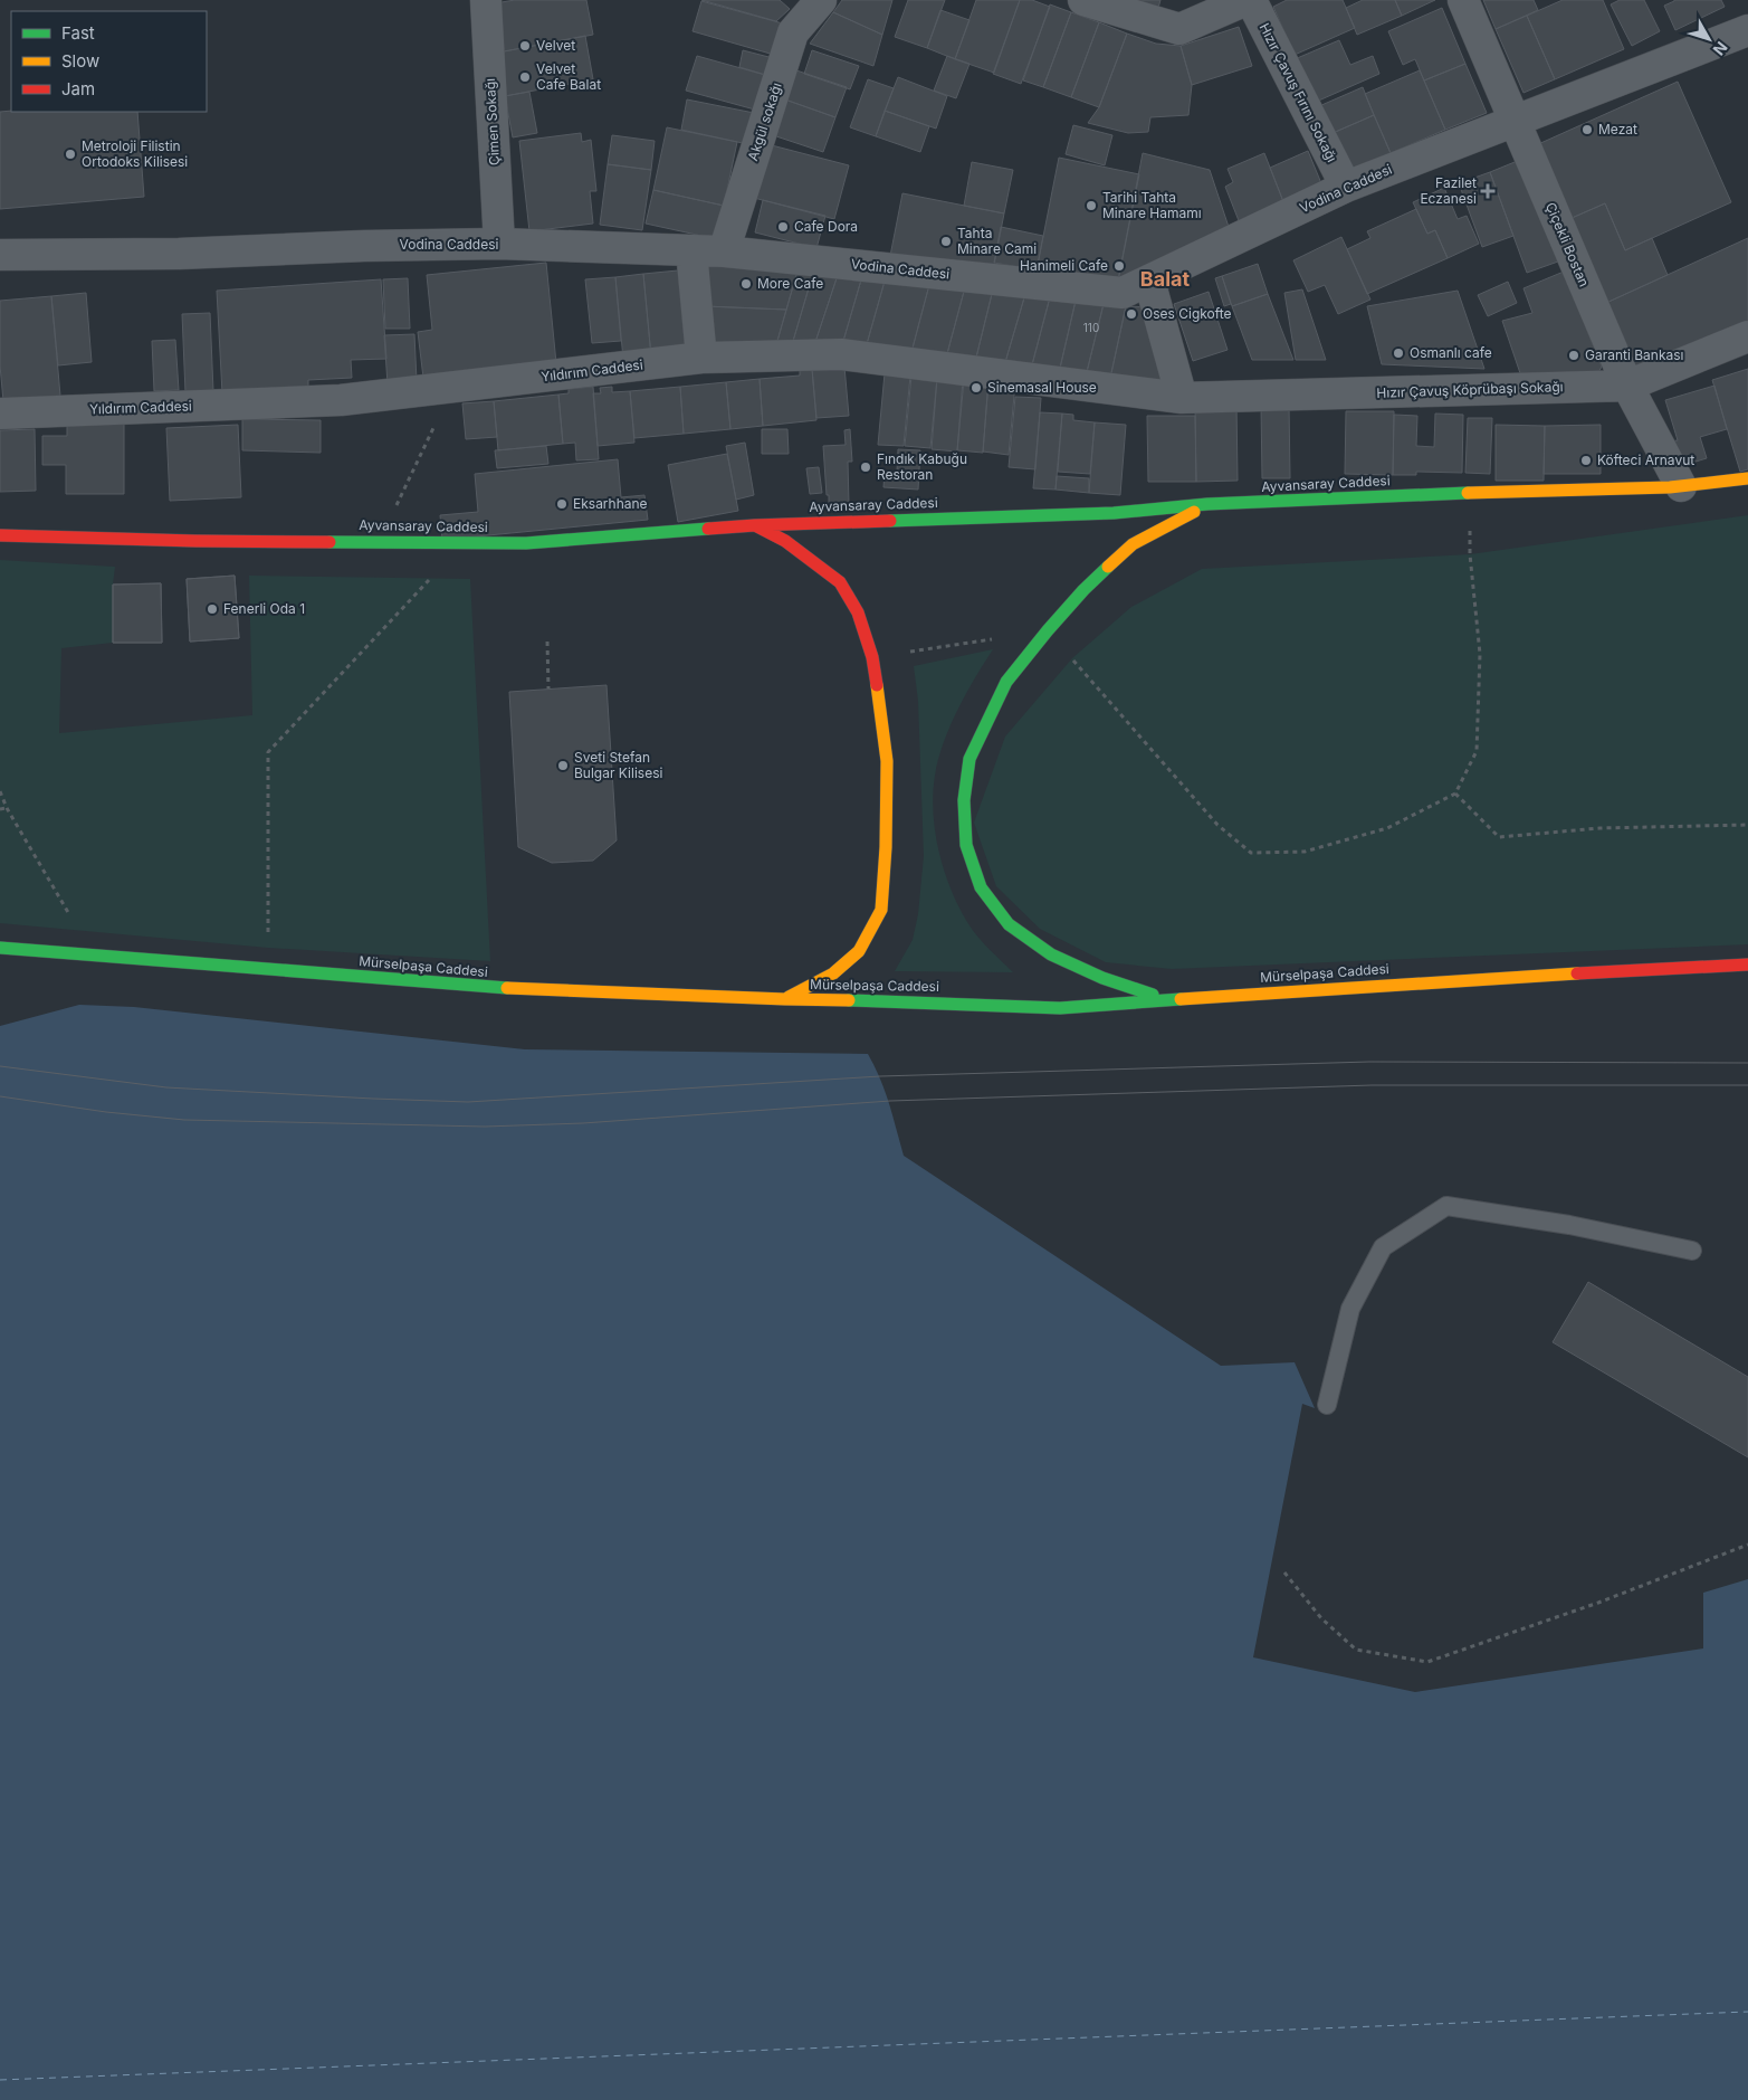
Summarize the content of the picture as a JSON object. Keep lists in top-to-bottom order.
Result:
{
  "streets": {
    "main road": ["Ayvansaray Caddesi", "Mürselpaşa Caddesi"],
    "street": [
      "Hızır Çavuş Fırını Sokağı",
      "Çimen Sokağı",
      "Akgül sokağı",
      "Vodina Caddesi",
      "Çiçekli Bostan",
      "Yıldırım Caddesi",
      "Hızır Çavuş Köprübaşı Sokağı"
    ]
  },
  "crossings": [
    ["Hızır Çavuş Fırını Sokağı", "Vodina Caddesi"],
    ["Çimen Sokağı", "Vodina Caddesi"],
    ["Akgül sokağı", "Vodina Caddesi"],
    ["Vodina Caddesi", "Çiçekli Bostan"],
    ["Çiçekli Bostan", "Hızır Çavuş Köprübaşı Sokağı"],
    ["Çiçekli Bostan", "Ayvansaray Caddesi"],
    ["Yıldırım Caddesi", "Hızır Çavuş Köprübaşı Sokağı"]
  ],
  "districts": ["Balat"],
  "places": {
    "other": [
      "Velvet",
      "Velvet Cafe Balat",
      "Mezat",
      "Metroloji Filistin Ortodoks Kilisesi",
      "Tarihi Tahta Minare Hamamı",
      "Cafe Dora",
      "Tahta Minare Cami",
      "Hanimeli Cafe",
      "More Cafe",
      "Oses Cigkofte",
      "Osmanlı cafe",
      "Garanti Bankası",
      "Sinemasal House",
      "Köfteci Arnavut",
      "Fındık Kabuğu Restoran",
      "Eksarhhane",
      "Fenerli Oda 1",
      "Sveti Stefan Bulgar Kilisesi"
    ],
    "health": ["Fazilet Eczanesi"]
  },
  "house_numbers": ["110"],
  "legend": ["Fast", "Slow", "Jam"],
  "north": "bottom right"
}
